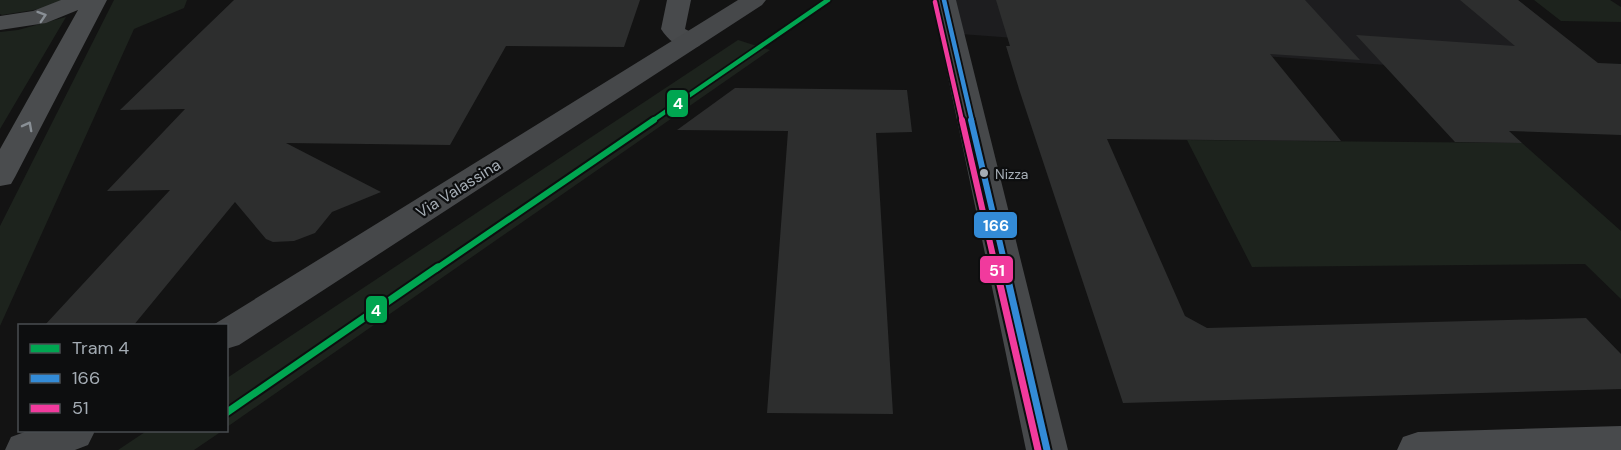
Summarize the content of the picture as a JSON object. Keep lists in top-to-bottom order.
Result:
{
  "streets": {
    "main road": ["Via Valassina"]
  },
  "places": ["Nizza"],
  "lines": ["tram line 4", "transit line 166", "transit line 51"],
  "legend": ["Tram 4", "166", "51"]
}
